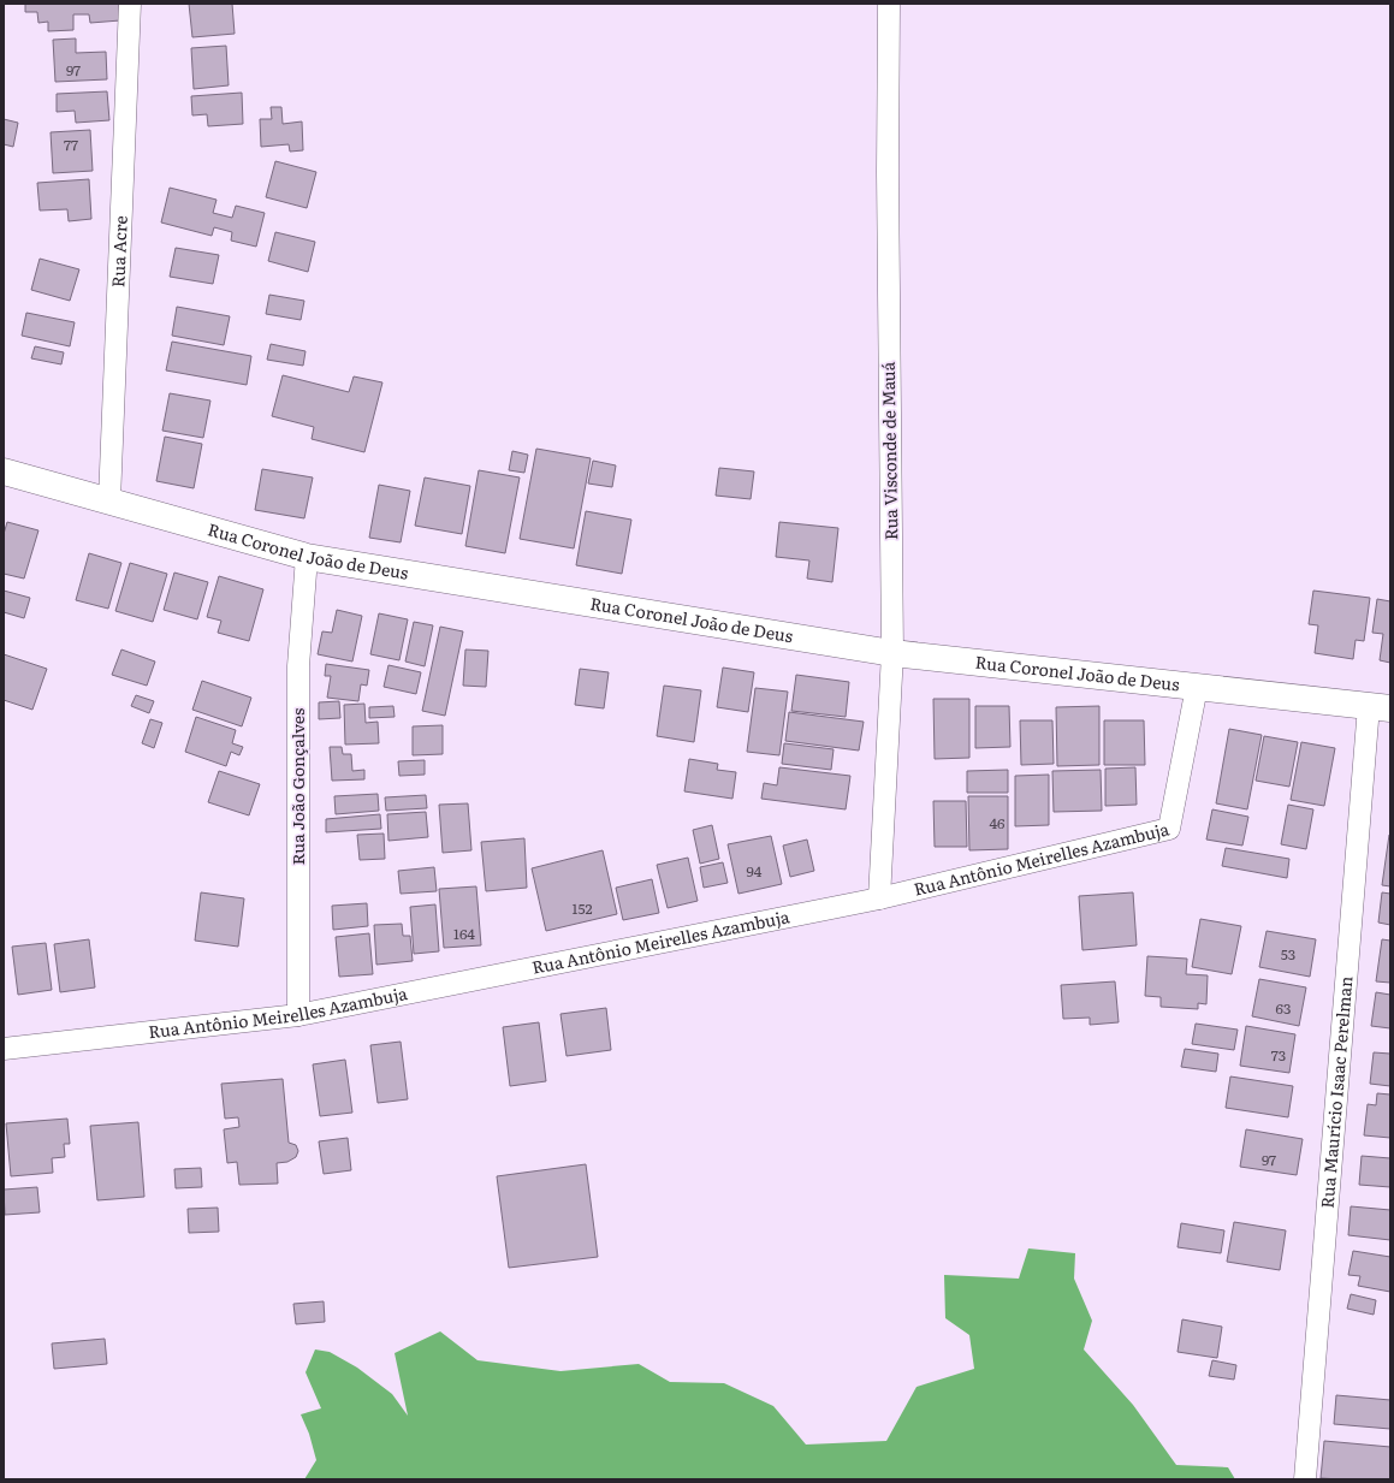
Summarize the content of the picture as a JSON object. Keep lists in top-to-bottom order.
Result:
{
  "streets": {
    "street": [
      "Rua Acre",
      "Rua Visconde de Mauá",
      "Rua Coronel João de Deus",
      "Rua João Gonçalves",
      "Rua Antônio Meirelles Azambuja",
      "Rua Maurício Isaac Perelman"
    ]
  },
  "crossings": [
    ["Rua Acre", "Rua Coronel João de Deus"],
    ["Rua Visconde de Mauá", "Rua Coronel João de Deus"],
    ["Rua Visconde de Mauá", "Rua Antônio Meirelles Azambuja"],
    ["Rua Coronel João de Deus", "Rua João Gonçalves"],
    ["Rua Coronel João de Deus", "Rua Antônio Meirelles Azambuja"],
    ["Rua Coronel João de Deus", "Rua Maurício Isaac Perelman"],
    ["Rua João Gonçalves", "Rua Antônio Meirelles Azambuja"]
  ],
  "house_numbers": [
    "97",
    "77",
    "46",
    "94",
    "152",
    "164",
    "53",
    "63",
    "73",
    "97"
  ]
}
